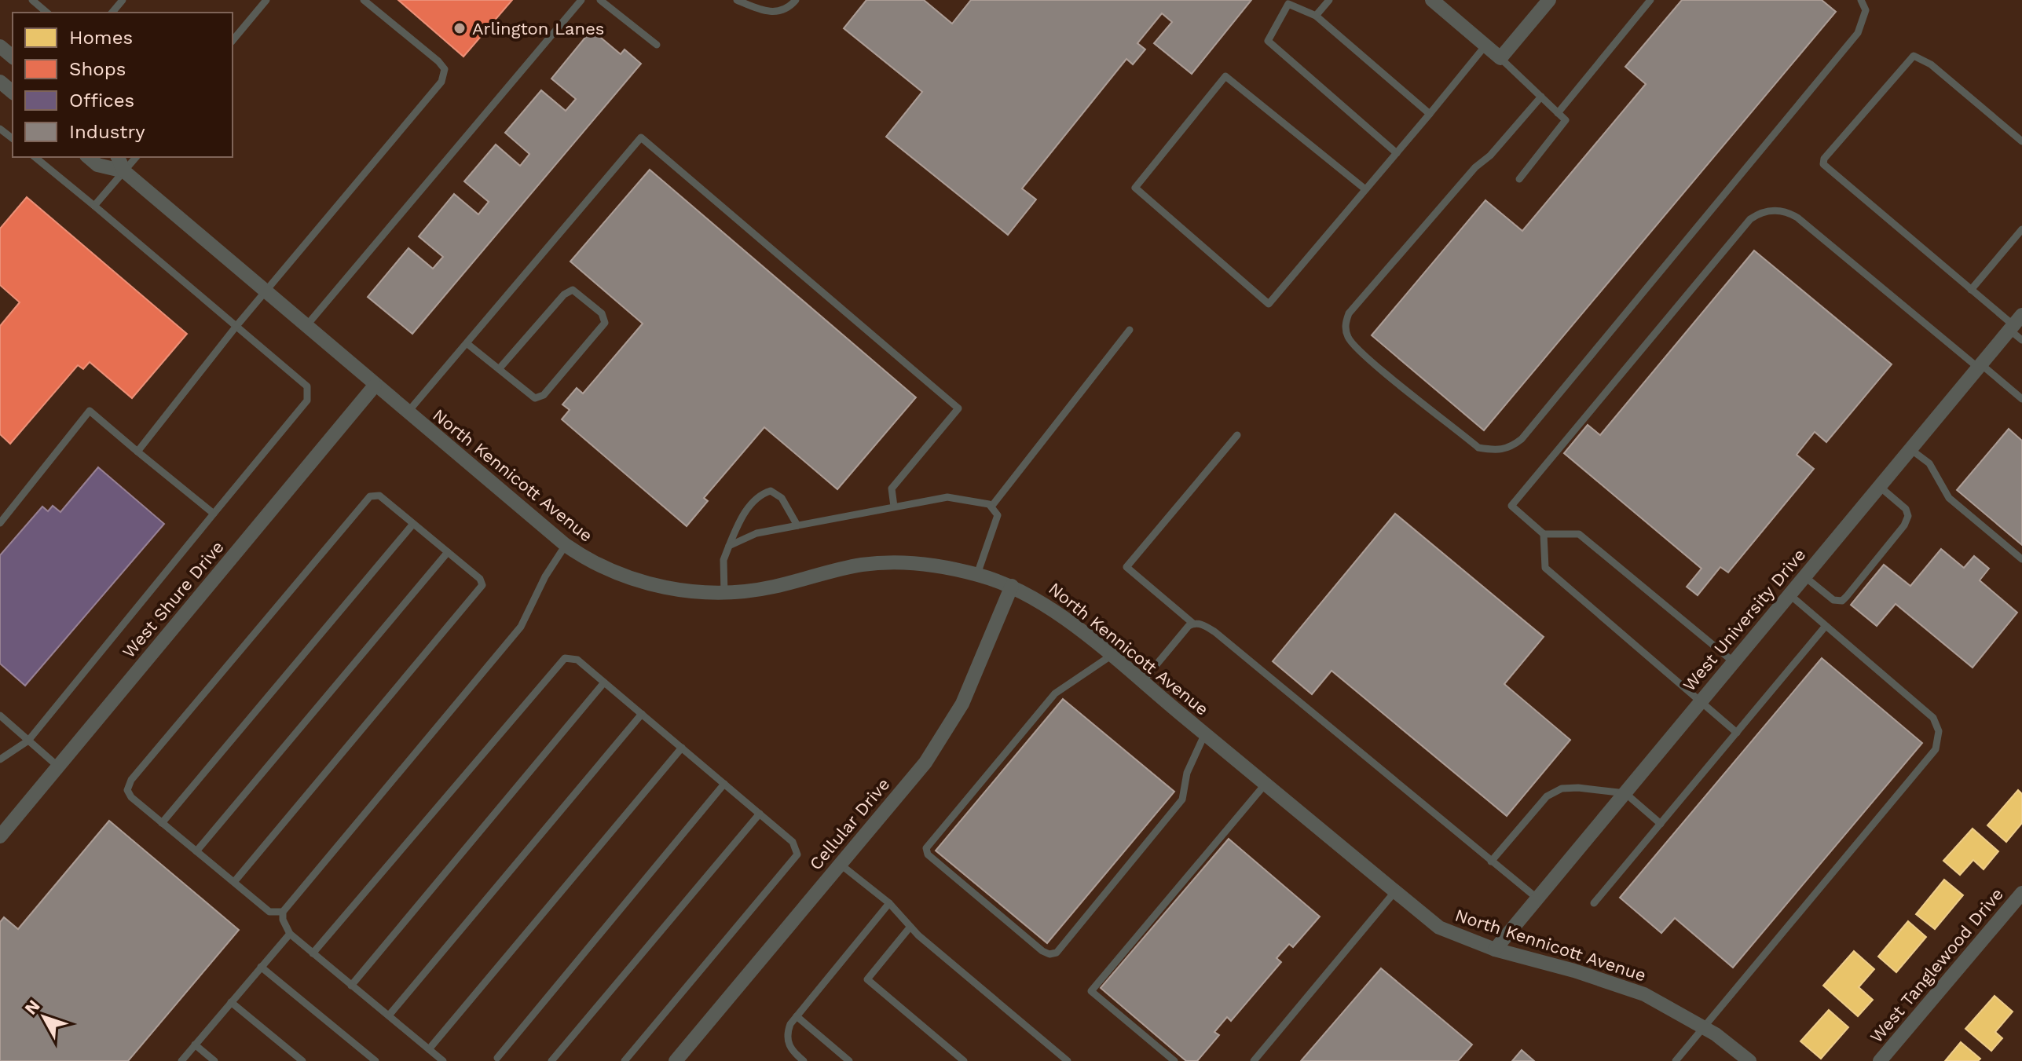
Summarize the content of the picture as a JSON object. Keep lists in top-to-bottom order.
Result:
{
  "streets": {
    "street": [
      "North Kennicott Avenue",
      "West Shure Drive",
      "West University Drive",
      "Cellular Drive",
      "West Tanglewood Drive"
    ]
  },
  "crossings": [
    ["North Kennicott Avenue", "West Shure Drive"],
    ["North Kennicott Avenue", "West University Drive"],
    ["North Kennicott Avenue", "Cellular Drive"]
  ],
  "places": ["Arlington Lanes"],
  "legend": [
    "Homes",
    "Shops",
    "Offices",
    "Industry"
  ],
  "north": "top left"
}
